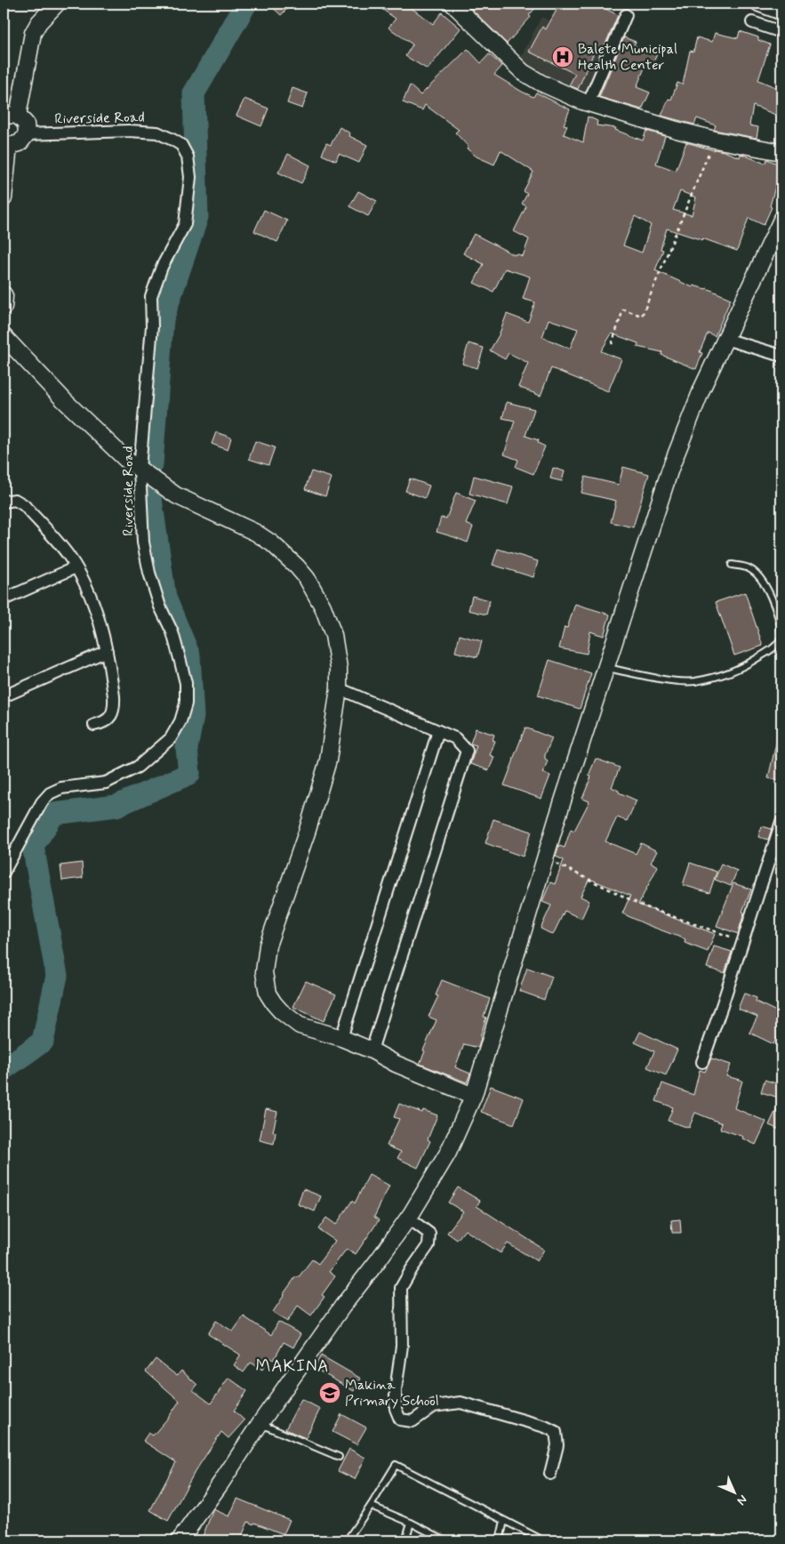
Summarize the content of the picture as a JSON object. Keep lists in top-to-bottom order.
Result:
{
  "streets": {
    "street": ["Riverside Road"]
  },
  "districts": ["MAKINA"],
  "places": {
    "hospital": ["Balete Municipal Health Center"],
    "school or university": ["Makina Primary School"]
  },
  "north": "bottom right"
}
